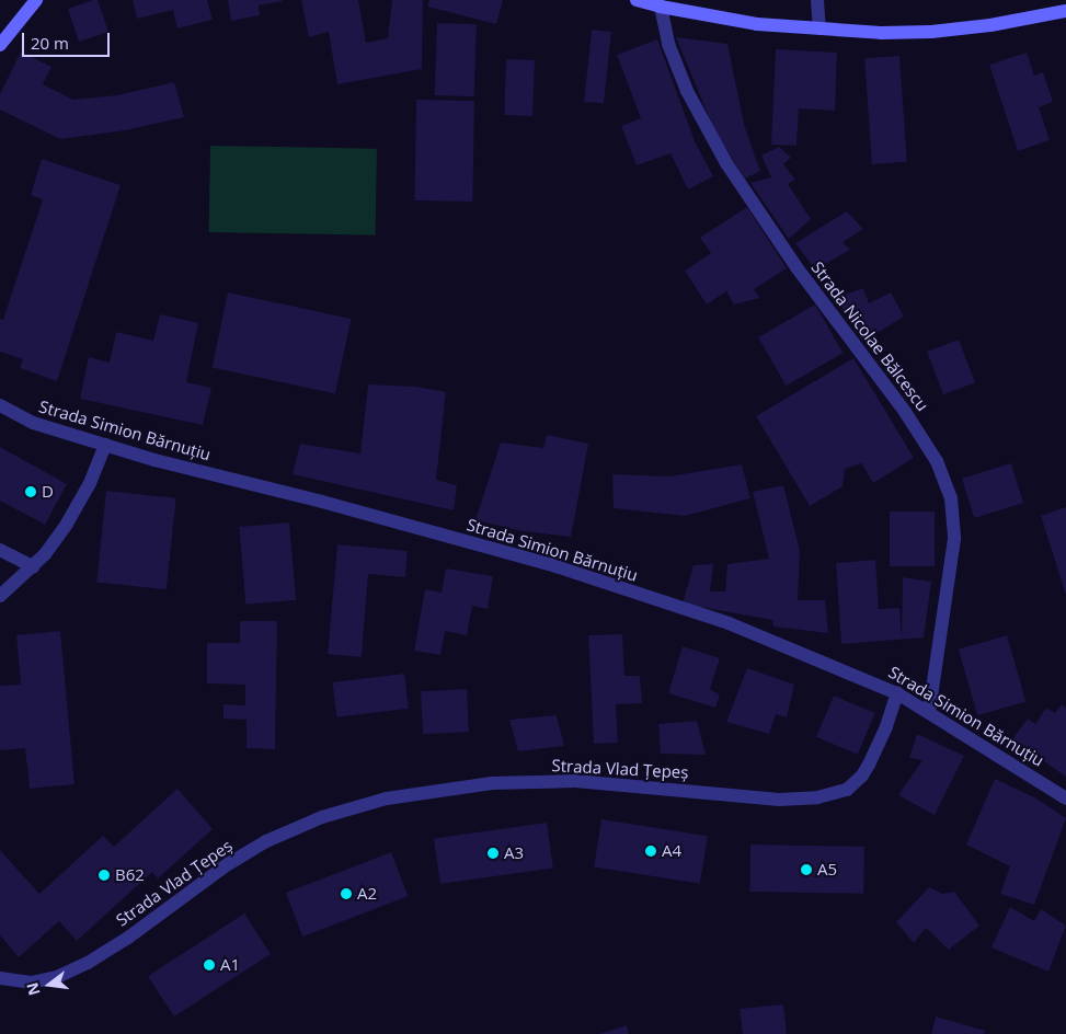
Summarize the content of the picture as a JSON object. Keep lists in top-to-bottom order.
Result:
{
  "streets": {
    "street": ["Strada Nicolae Bălcescu", "Strada Simion Bărnuțiu", "Strada Vlad Țepeș"]
  },
  "crossings": [
    ["Strada Nicolae Bălcescu", "Strada Simion Bărnuțiu"],
    ["Strada Simion Bărnuțiu", "Strada Vlad Țepeș"]
  ],
  "places": [
    "D",
    "A4",
    "A3",
    "A5",
    "B62",
    "A2",
    "A1"
  ],
  "scale_bar": "20 m",
  "north": "left"
}
